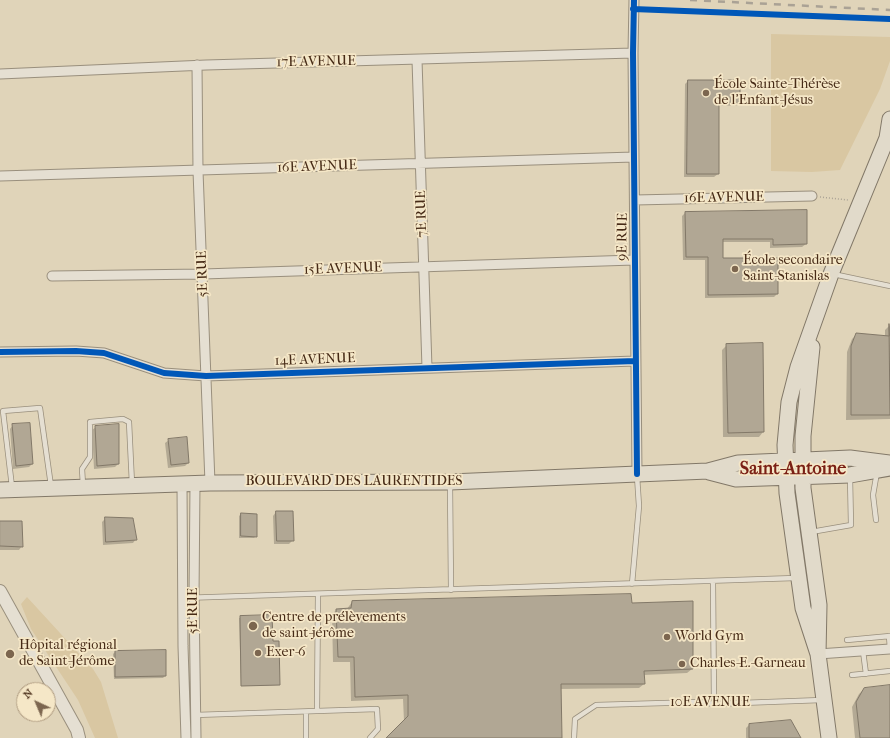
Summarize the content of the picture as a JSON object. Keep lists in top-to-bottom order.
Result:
{
  "streets": {
    "main road": ["BOULEVARD DES LAURENTIDES"],
    "street": [
      "17E AVENUE",
      "16E AVENUE",
      "7E RUE",
      "9E RUE",
      "15E AVENUE",
      "5E RUE",
      "14E AVENUE"
    ],
    "lane": ["10E AVENUE"]
  },
  "crossings": [
    ["17E AVENUE", "7E RUE"],
    ["17E AVENUE", "9E RUE"],
    ["17E AVENUE", "5E RUE"],
    ["16E AVENUE", "7E RUE"],
    ["16E AVENUE", "9E RUE"],
    ["16E AVENUE", "5E RUE"],
    ["7E RUE", "15E AVENUE"],
    ["7E RUE", "14E AVENUE"],
    ["9E RUE", "15E AVENUE"],
    ["9E RUE", "14E AVENUE"],
    ["9E RUE", "BOULEVARD DES LAURENTIDES"],
    ["15E AVENUE", "5E RUE"],
    ["5E RUE", "14E AVENUE"],
    ["5E RUE", "BOULEVARD DES LAURENTIDES"]
  ],
  "districts": ["Saint-Antoine"],
  "places": [
    "École Sainte-Thérèse de l'Enfant-Jésus",
    "École secondaire Saint-Stanislas",
    "Centre de prélèvements de saint-jérôme",
    "World Gym",
    "Exer-6",
    "Hôpital régional de Saint-Jérôme",
    "Charles-E.-Garneau"
  ],
  "north": "top left"
}
